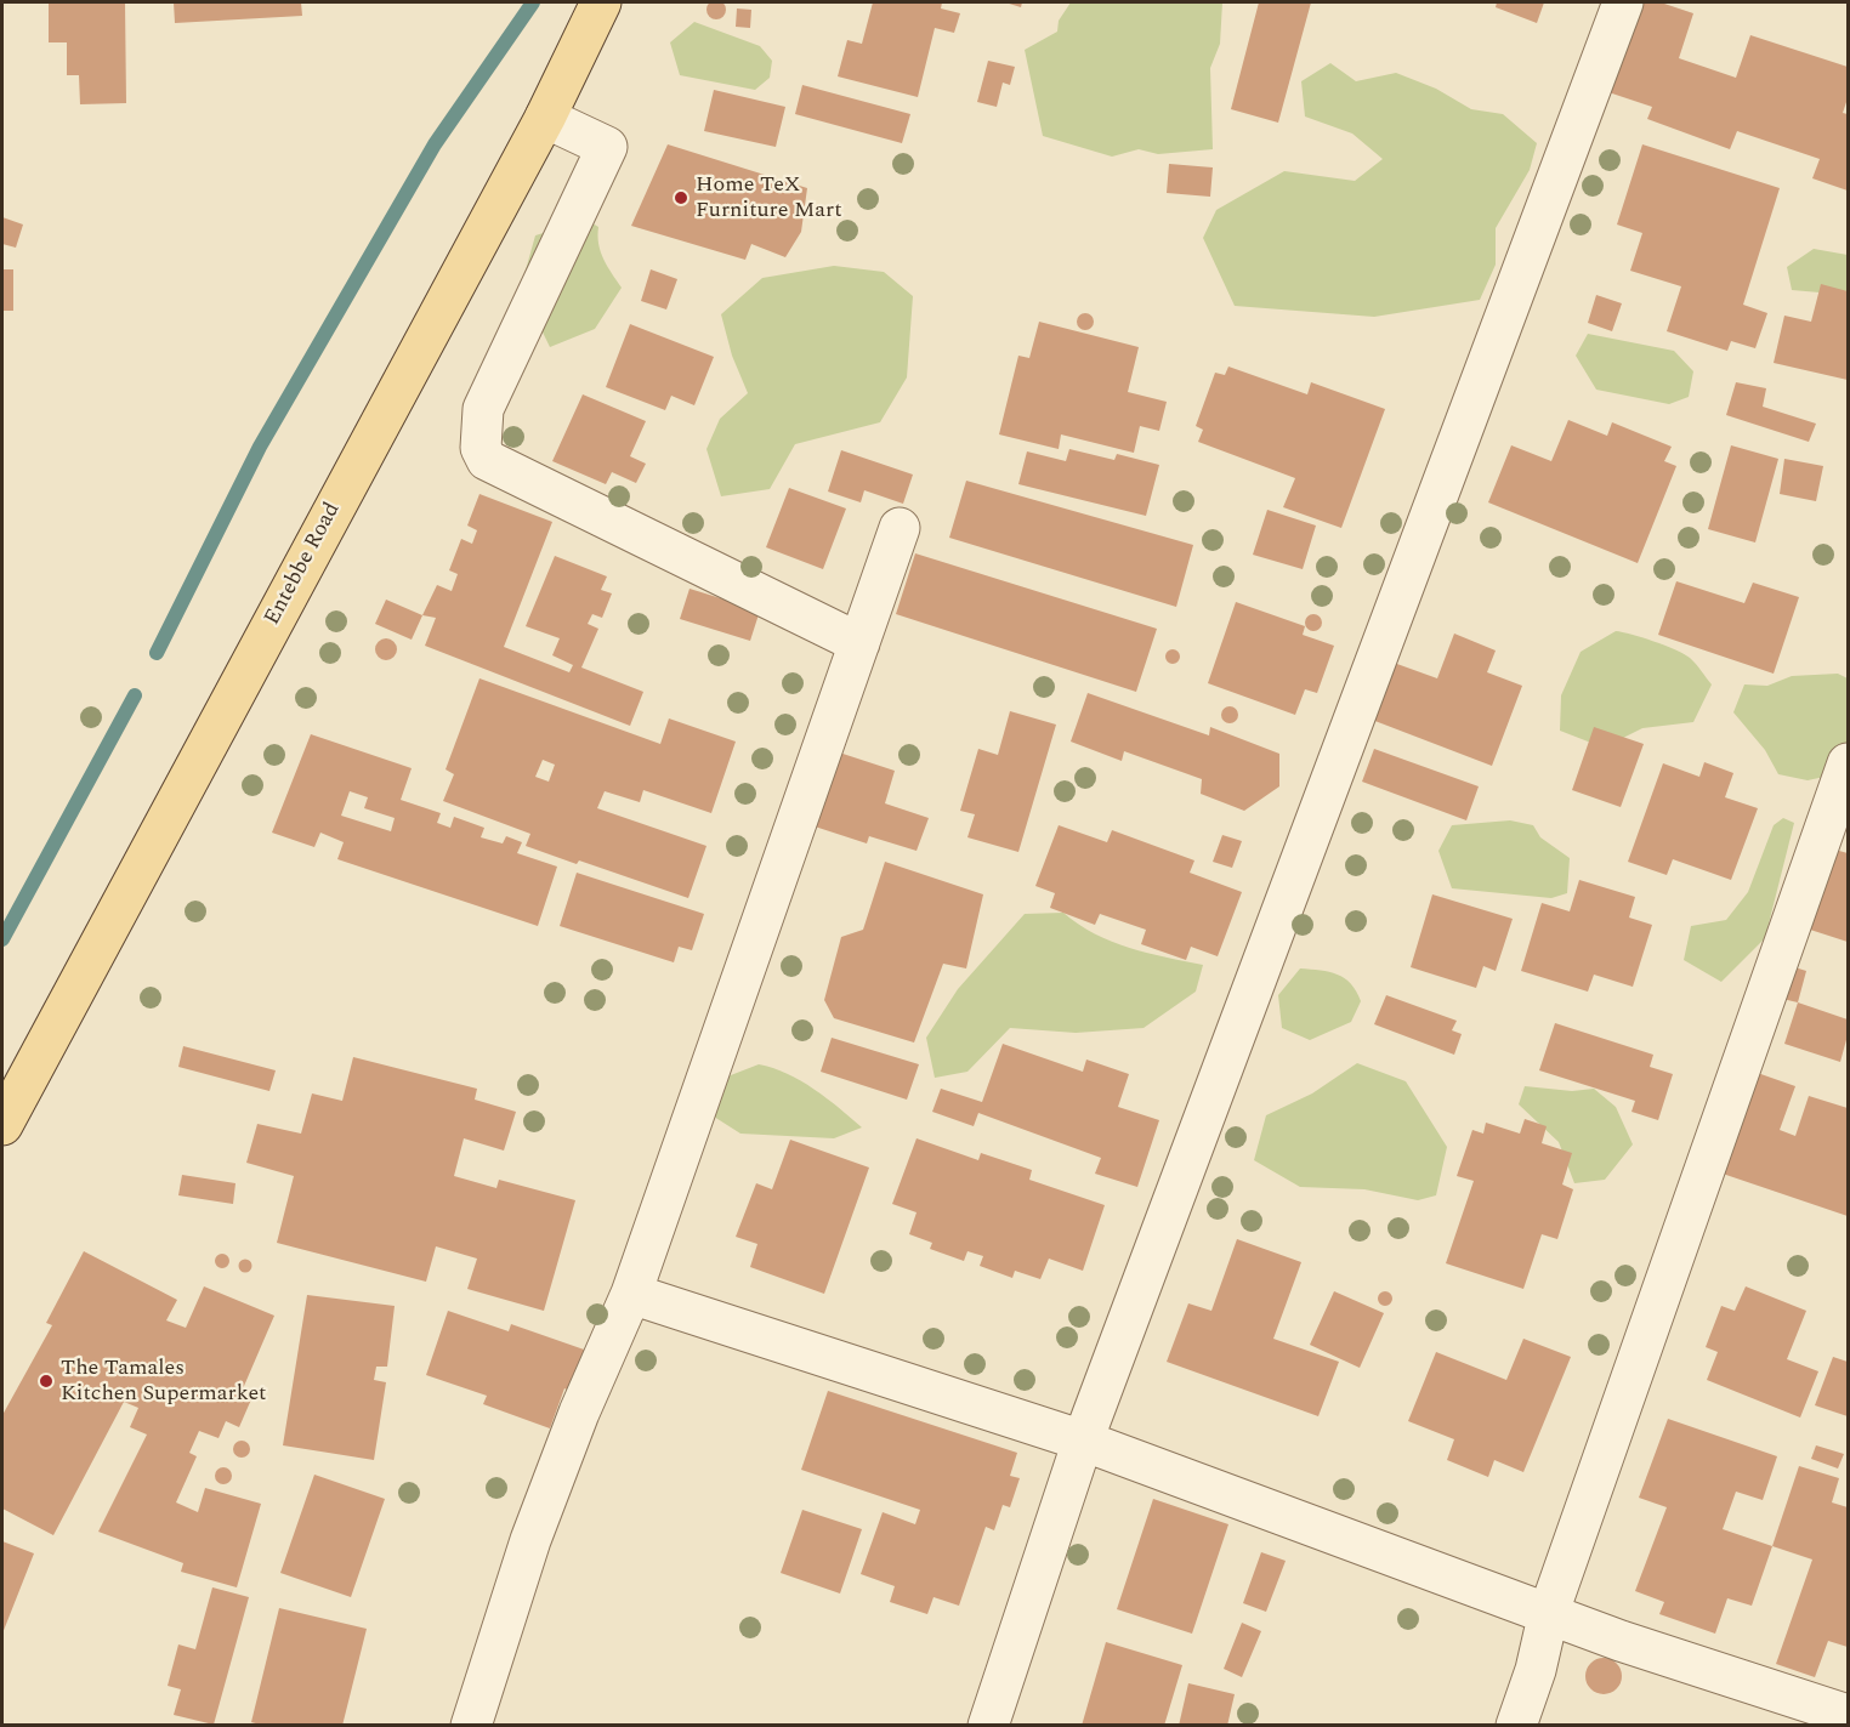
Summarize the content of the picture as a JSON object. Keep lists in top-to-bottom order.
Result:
{
  "streets": {
    "main road": ["Entebbe Road"]
  },
  "places": ["Home TeX Furniture Mart", "The Tamales Kitchen Supermarket"]
}
